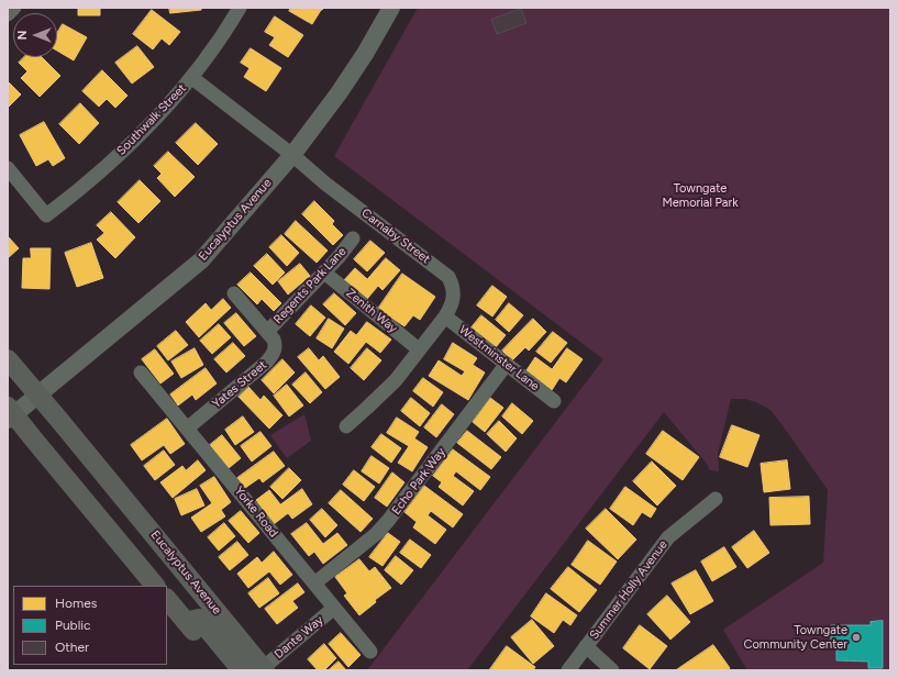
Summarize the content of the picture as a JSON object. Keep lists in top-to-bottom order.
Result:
{
  "streets": {
    "main road": ["Eucalyptus Avenue"],
    "street": [
      "Southwalk Street",
      "Carnaby Street",
      "Regents Park Lane",
      "Zenith Way",
      "Westminster Lane",
      "Yates Street",
      "Echo Park Way",
      "Yorke Road",
      "Summer Holly Avenue",
      "Dante Way"
    ]
  },
  "crossings": [
    ["Southwalk Street", "Carnaby Street"],
    ["Eucalyptus Avenue", "Carnaby Street"],
    ["Eucalyptus Avenue", "Dante Way"],
    ["Carnaby Street", "Zenith Way"],
    ["Carnaby Street", "Westminster Lane"],
    ["Regents Park Lane", "Zenith Way"],
    ["Regents Park Lane", "Yates Street"],
    ["Westminster Lane", "Echo Park Way"],
    ["Yates Street", "Yorke Road"],
    ["Echo Park Way", "Yorke Road"],
    ["Yorke Road", "Dante Way"]
  ],
  "parks": ["Towngate Memorial Park"],
  "places": ["Towngate Community Center"],
  "legend": ["Homes", "Public", "Other"],
  "north": "left"
}
